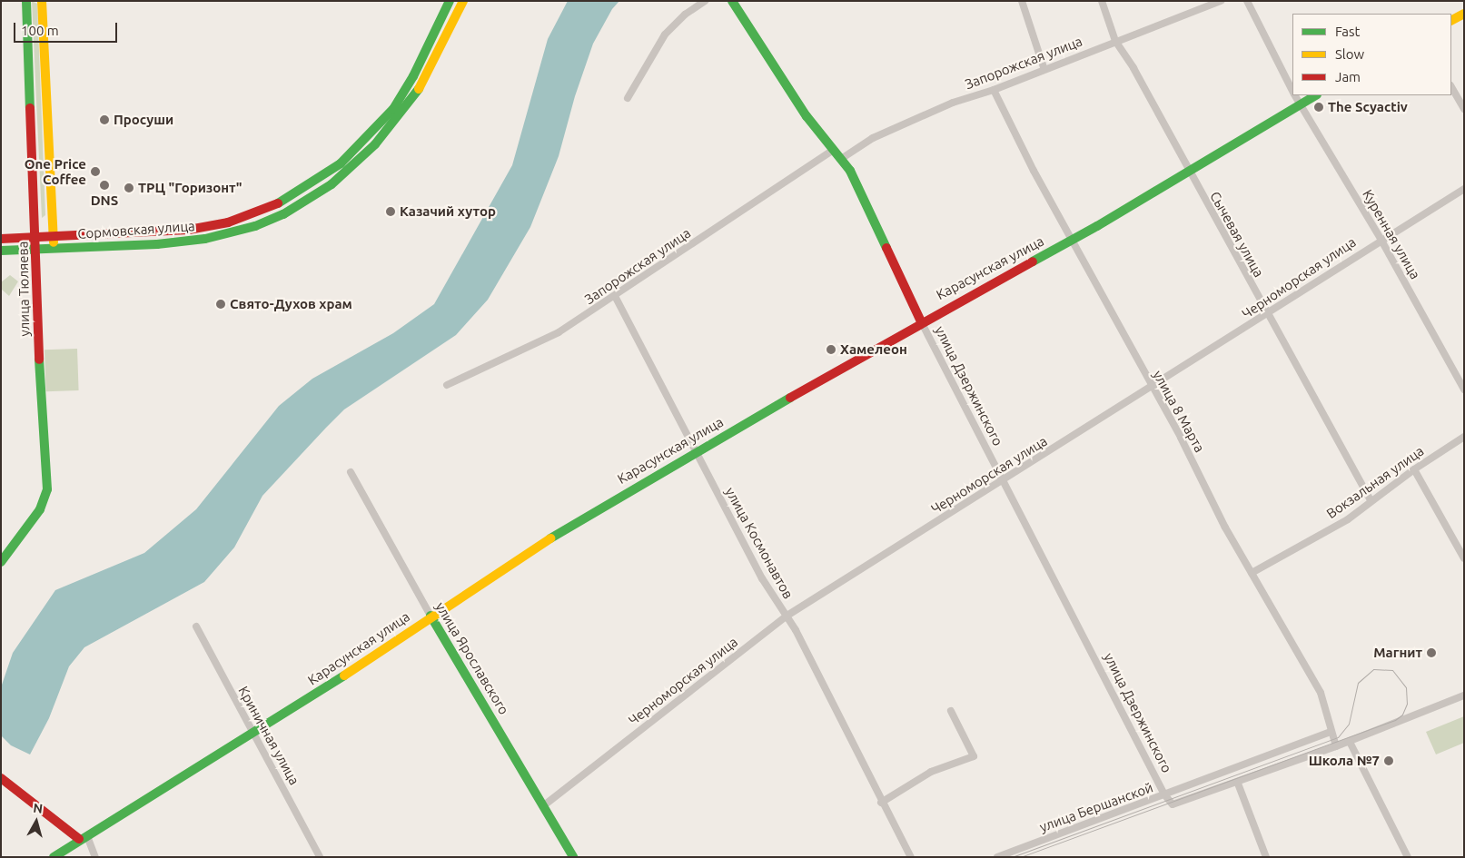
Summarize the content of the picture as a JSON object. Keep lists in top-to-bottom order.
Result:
{
  "streets": {
    "street": [
      "Запорожская улица",
      "Сормовская улица",
      "Сычевая улица",
      "Куренная улица",
      "Карасунская улица",
      "Черноморская улица",
      "улица Тюляева",
      "улица Дзержинского",
      "улица 8 Марта",
      "Вокзальная улица",
      "улица Космонавтов",
      "улица Ярославского",
      "Криничная улица",
      "улица Бершанской"
    ]
  },
  "crossings": [
    ["Запорожская улица", "Сычевая улица"],
    ["Запорожская улица", "улица Дзержинского"],
    ["Запорожская улица", "улица 8 Марта"],
    ["Запорожская улица", "улица Космонавтов"],
    ["Сормовская улица", "улица Тюляева"],
    ["Сычевая улица", "Карасунская улица"],
    ["Сычевая улица", "Черноморская улица"],
    ["Сычевая улица", "Вокзальная улица"],
    ["Куренная улица", "Карасунская улица"],
    ["Куренная улица", "Черноморская улица"],
    ["Карасунская улица", "улица Дзержинского"],
    ["Карасунская улица", "улица 8 Марта"],
    ["Карасунская улица", "улица Космонавтов"],
    ["Карасунская улица", "улица Ярославского"],
    ["Карасунская улица", "Криничная улица"],
    ["Черноморская улица", "улица Дзержинского"],
    ["Черноморская улица", "улица 8 Марта"],
    ["Черноморская улица", "улица Космонавтов"],
    ["Черноморская улица", "улица Ярославского"],
    ["улица Дзержинского", "улица Бершанской"],
    ["улица 8 Марта", "Вокзальная улица"],
    ["улица 8 Марта", "улица Бершанской"]
  ],
  "places": [
    "The Scyactiv",
    "Просуши",
    "One Price Coffee",
    "DNS",
    "ТРЦ \"Горизонт\"",
    "Казачий хутор",
    "Свято-Духов храм",
    "Хамелеон",
    "Магнит",
    "Школа №7"
  ],
  "legend": ["Fast", "Slow", "Jam"],
  "scale_bar": "100 m",
  "north": "top"
}
